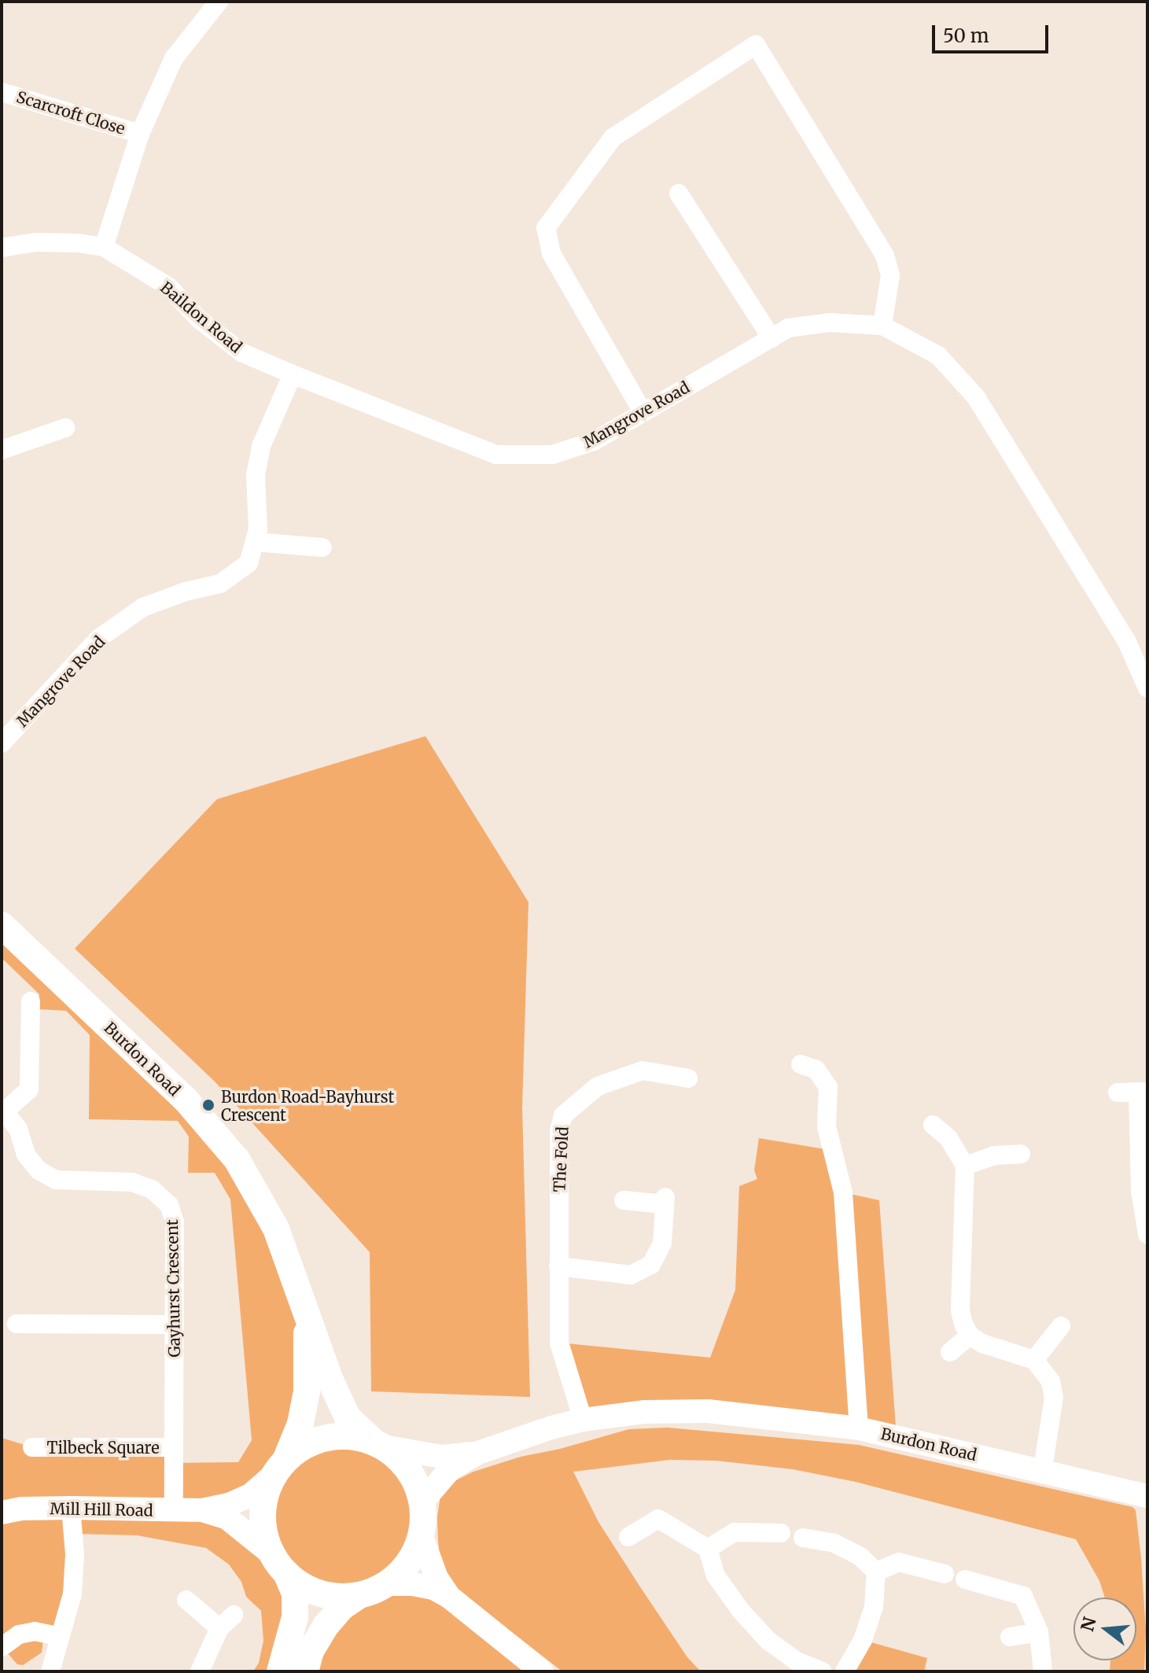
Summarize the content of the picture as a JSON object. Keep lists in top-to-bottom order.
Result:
{
  "streets": {
    "main road": ["Burdon Road"],
    "street": [
      "Scarcroft Close",
      "Baildon Road",
      "Mangrove Road",
      "The Fold",
      "Gayhurst Crescent",
      "Tilbeck Square",
      "Mill Hill Road"
    ]
  },
  "crossings": [
    ["Baildon Road", "Mangrove Road"],
    ["Burdon Road", "The Fold"],
    ["Burdon Road", "Mill Hill Road"],
    ["Gayhurst Crescent", "Tilbeck Square"],
    ["Gayhurst Crescent", "Mill Hill Road"]
  ],
  "places": ["Burdon Road-Bayhurst Crescent"],
  "scale_bar": "50 m",
  "north": "left"
}
